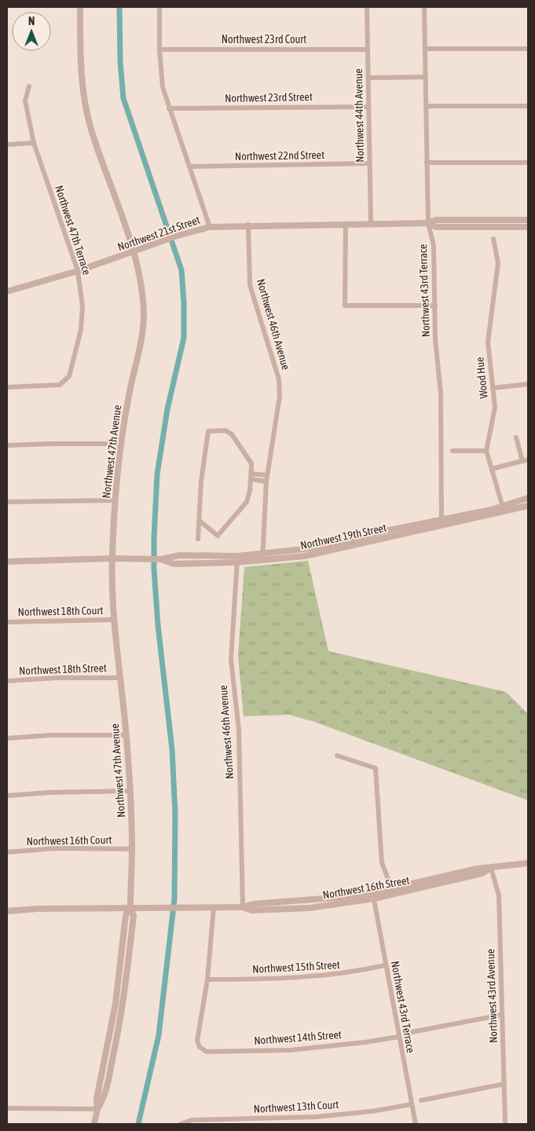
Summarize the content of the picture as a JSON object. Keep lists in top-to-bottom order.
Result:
{
  "streets": {
    "street": [
      "Northwest 23rd Court",
      "Northwest 23rd Street",
      "Northwest 44th Avenue",
      "Northwest 22nd Street",
      "Northwest 47th Terrace",
      "Northwest 21st Street",
      "Northwest 43rd Terrace",
      "Northwest 46th Avenue",
      "Wood Hue",
      "Northwest 47th Avenue",
      "Northwest 19th Street",
      "Northwest 18th Court",
      "Northwest 18th Street",
      "Northwest 16th Court",
      "Northwest 16th Street",
      "Northwest 15th Street",
      "Northwest 43rd Avenue",
      "Northwest 14th Street",
      "Northwest 13th Court"
    ]
  },
  "crossings": [
    ["Northwest 23rd Court", "Northwest 44th Avenue"],
    ["Northwest 23rd Street", "Northwest 44th Avenue"],
    ["Northwest 44th Avenue", "Northwest 22nd Street"],
    ["Northwest 44th Avenue", "Northwest 21st Street"],
    ["Northwest 47th Terrace", "Northwest 21st Street"],
    ["Northwest 21st Street", "Northwest 43rd Terrace"],
    ["Northwest 21st Street", "Northwest 46th Avenue"],
    ["Northwest 21st Street", "Northwest 47th Avenue"],
    ["Northwest 43rd Terrace", "Northwest 19th Street"],
    ["Northwest 43rd Terrace", "Northwest 16th Street"],
    ["Northwest 43rd Terrace", "Northwest 15th Street"],
    ["Northwest 43rd Terrace", "Northwest 14th Street"],
    ["Northwest 43rd Terrace", "Northwest 13th Court"],
    ["Northwest 46th Avenue", "Northwest 19th Street"],
    ["Northwest 46th Avenue", "Northwest 16th Street"],
    ["Wood Hue", "Northwest 19th Street"],
    ["Northwest 47th Avenue", "Northwest 19th Street"],
    ["Northwest 47th Avenue", "Northwest 18th Court"],
    ["Northwest 47th Avenue", "Northwest 18th Street"],
    ["Northwest 47th Avenue", "Northwest 16th Court"],
    ["Northwest 47th Avenue", "Northwest 16th Street"],
    ["Northwest 16th Street", "Northwest 43rd Avenue"],
    ["Northwest 15th Street", "Northwest 14th Street"]
  ],
  "north": "top"
}
